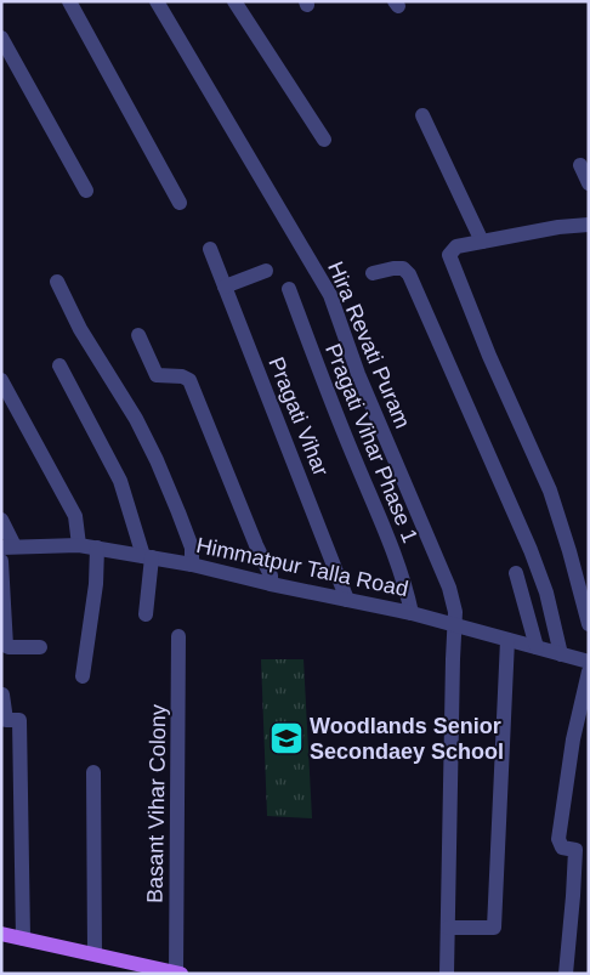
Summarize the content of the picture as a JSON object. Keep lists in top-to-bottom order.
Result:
{
  "streets": {
    "street": [
      "Hira Revati Puram",
      "Pragati Vihar",
      "Pragati Vihar Phase 1",
      "Himmatpur Talla Road",
      "Basant Vihar Colony"
    ]
  },
  "crossings": [
    ["Hira Revati Puram", "Himmatpur Talla Road"],
    ["Pragati Vihar", "Himmatpur Talla Road"],
    ["Pragati Vihar Phase 1", "Himmatpur Talla Road"]
  ],
  "places": {
    "school or university": ["Woodlands Senior Secondaey School"]
  }
}
